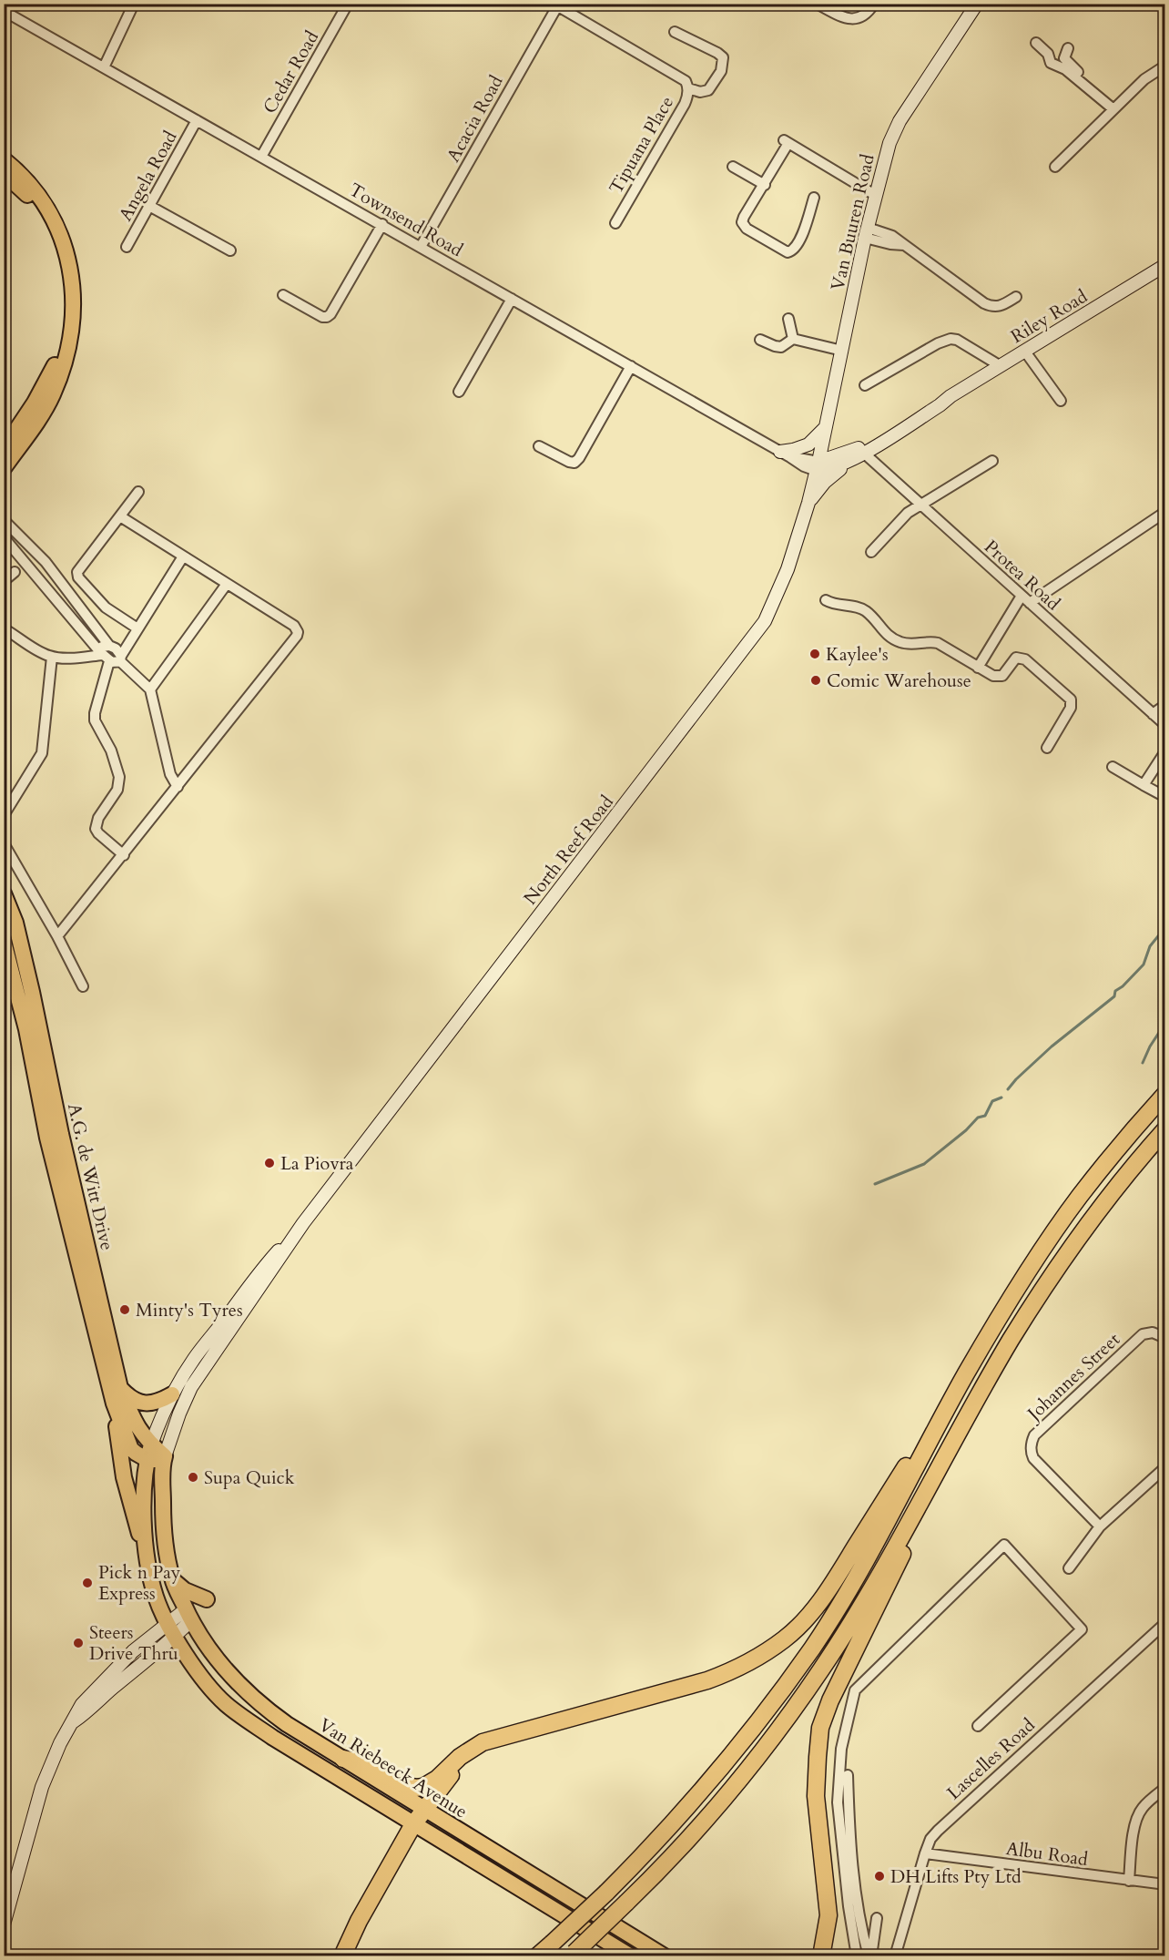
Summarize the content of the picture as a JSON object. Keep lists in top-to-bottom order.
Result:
{
  "streets": {
    "main road": [
      "Van Buuren Road",
      "Riley Road",
      "North Reef Road",
      "A.G. de Witt Drive",
      "Van Riebeeck Avenue"
    ],
    "street": [
      "Cedar Road",
      "Acacia Road",
      "Tipuana Place",
      "Angela Road",
      "Townsend Road",
      "Protea Road",
      "Johannes Street",
      "Lascelles Road",
      "Albu Road"
    ]
  },
  "crossings": [
    ["Cedar Road", "Townsend Road"],
    ["Acacia Road", "Townsend Road"],
    ["Angela Road", "Townsend Road"],
    ["Townsend Road", "Van Buuren Road"],
    ["Townsend Road", "Riley Road"],
    ["Townsend Road", "North Reef Road"],
    ["Van Buuren Road", "Riley Road"],
    ["Van Buuren Road", "North Reef Road"],
    ["Riley Road", "Protea Road"],
    ["Riley Road", "North Reef Road"],
    ["North Reef Road", "A.G. de Witt Drive"],
    ["North Reef Road", "Van Riebeeck Avenue"],
    ["Lascelles Road", "Albu Road"]
  ],
  "places": [
    "Kaylee's",
    "Comic Warehouse",
    "La Piovra",
    "Minty's Tyres",
    "Supa Quick",
    "Pick n Pay Express",
    "Steers Drive Thru",
    "DH Lifts Pty Ltd"
  ]
}
